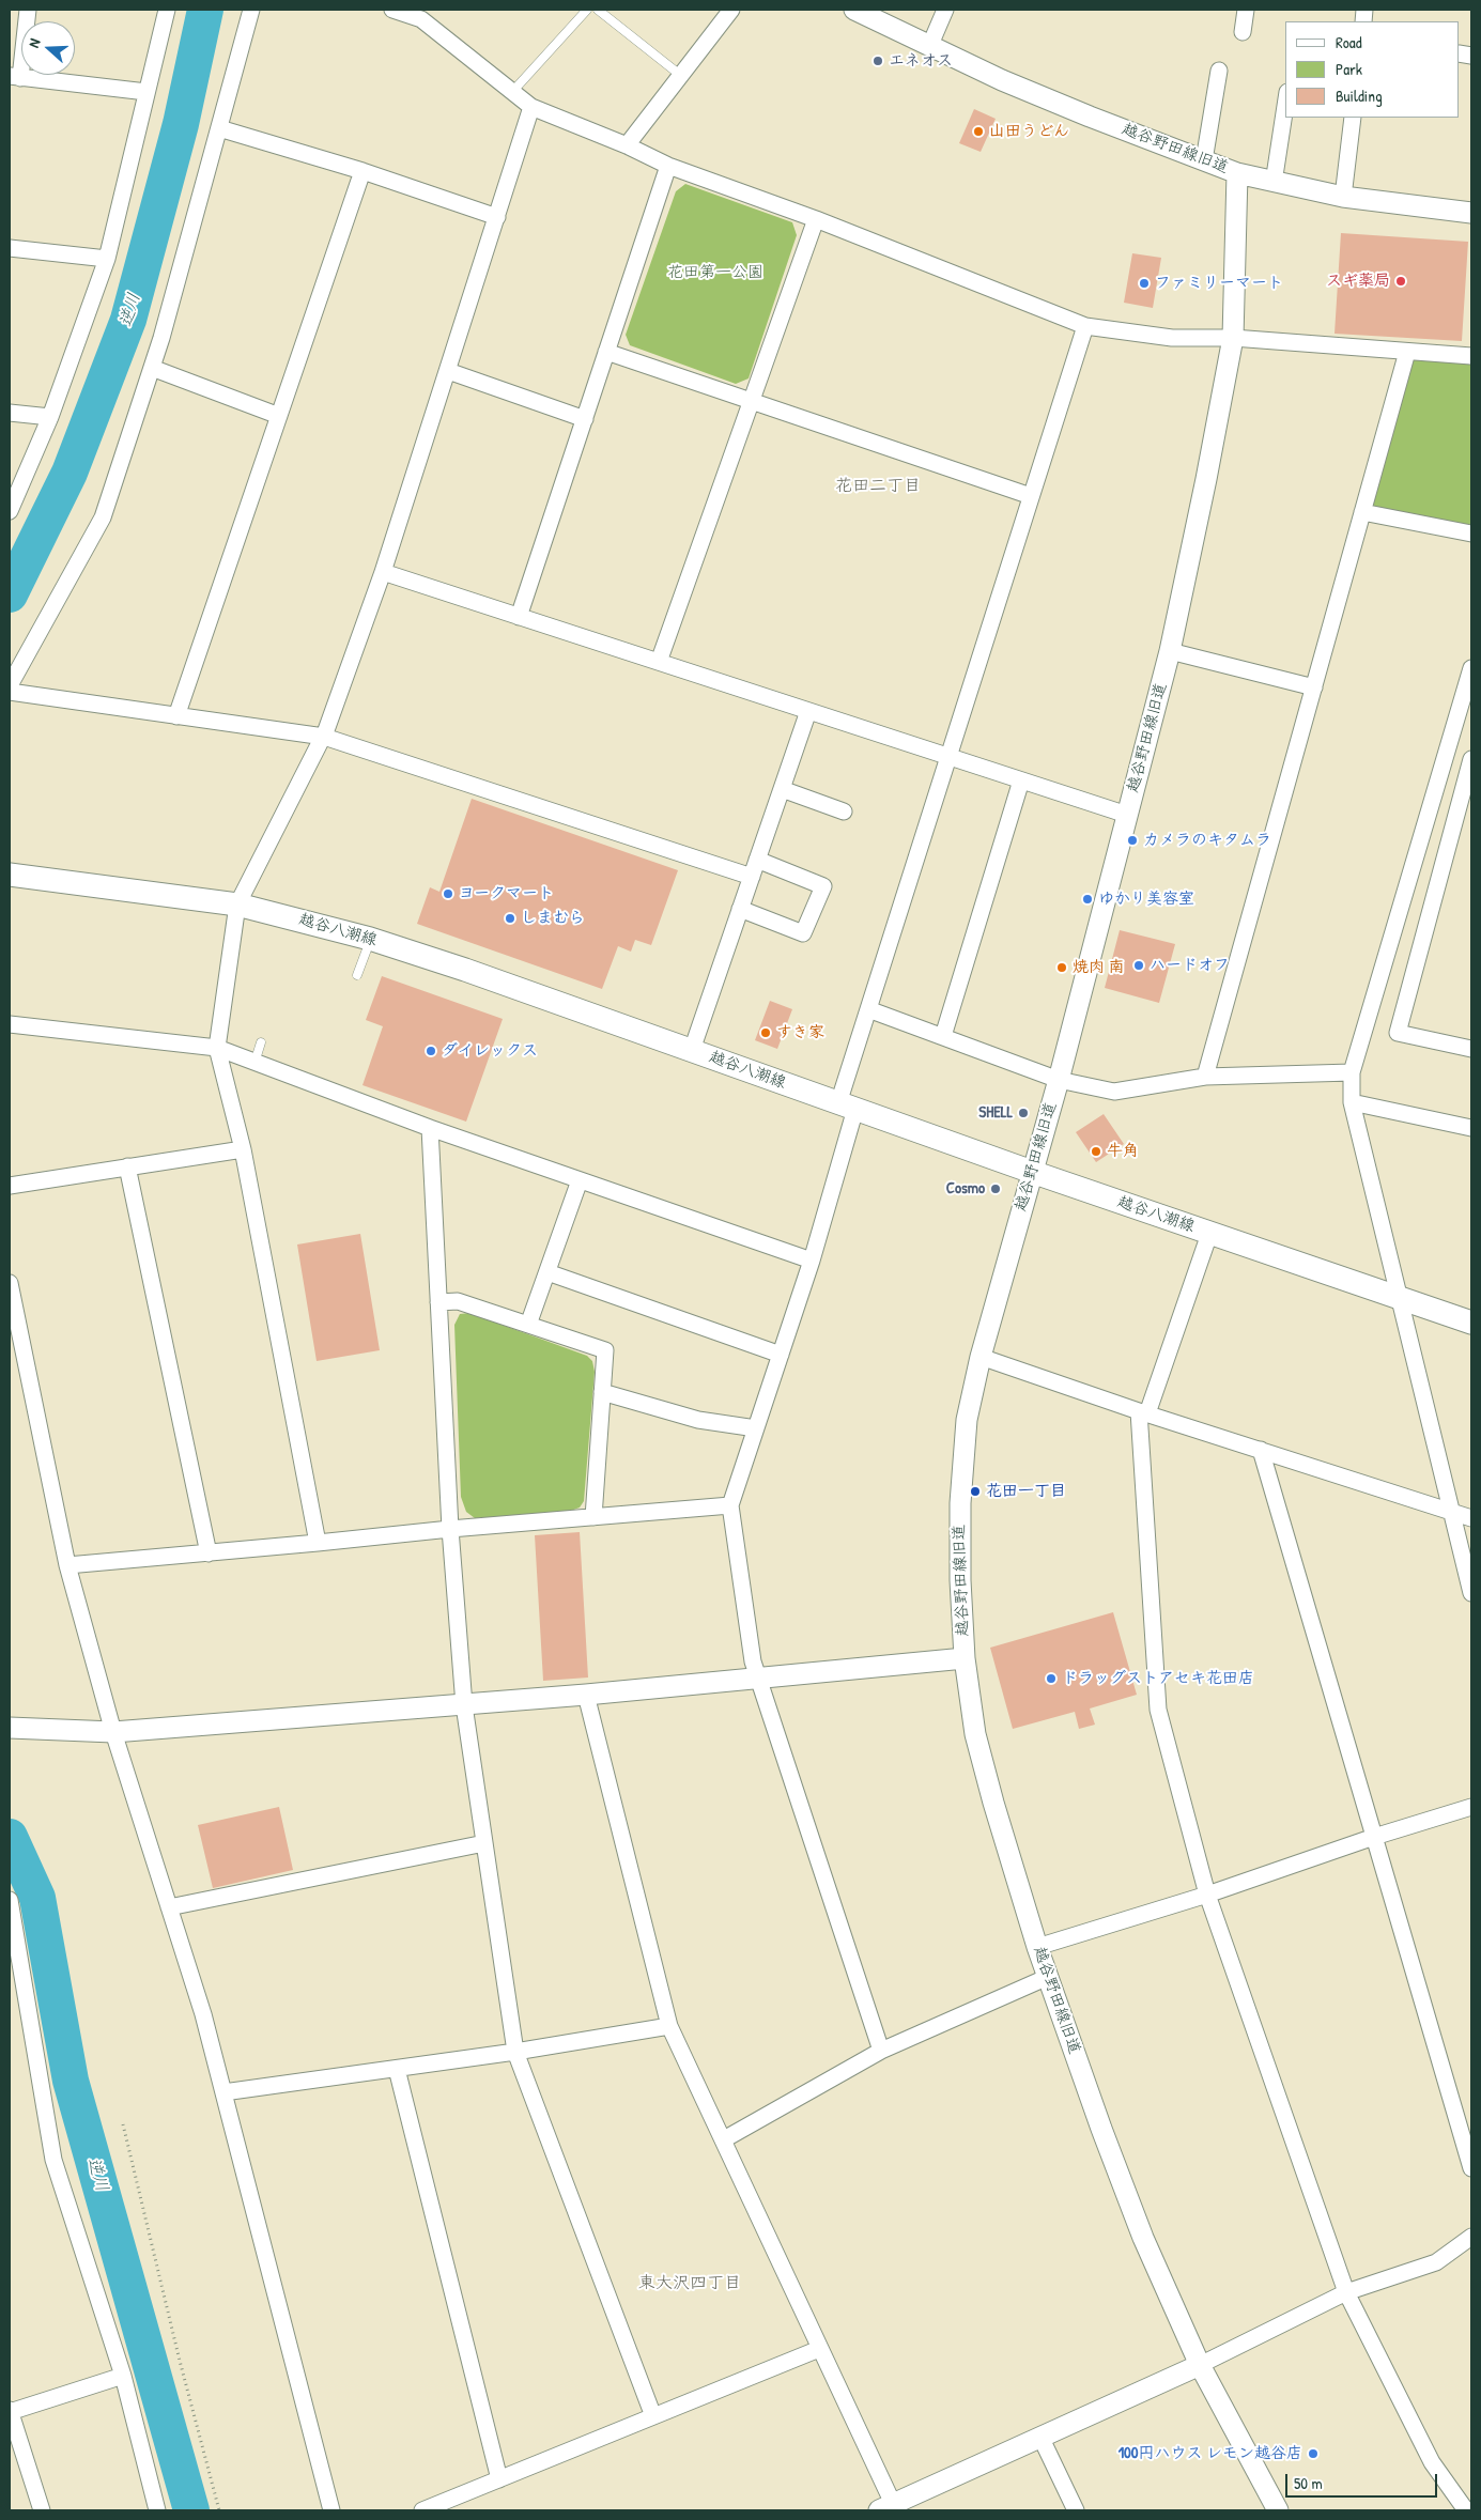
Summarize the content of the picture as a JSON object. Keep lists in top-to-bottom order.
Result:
{
  "streets": {
    "main road": ["越谷八潮線"],
    "street": ["越谷野田線旧道"]
  },
  "crossings": [
    ["越谷野田線旧道", "越谷八潮線"]
  ],
  "districts": ["花田二丁目", "東大沢四丁目"],
  "water": ["逆川"],
  "parks": ["花田第一公園"],
  "places": [
    "エネオス",
    "山田うどん",
    "スギ薬局",
    "ファミリーマート",
    "カメラのキタムラ",
    "ヨークマート",
    "ゆかり美容室",
    "しまむら",
    "ハードオフ",
    "焼肉 南",
    "すき家",
    "ダイレックス",
    "SHELL",
    "牛角",
    "Cosmo",
    "花田一丁目",
    "ドラッグストアセキ花田店",
    "100円ハウス レモン越谷店"
  ],
  "legend": ["Road", "Park", "Building"],
  "scale_bar": "50 m",
  "north": "left"
}
